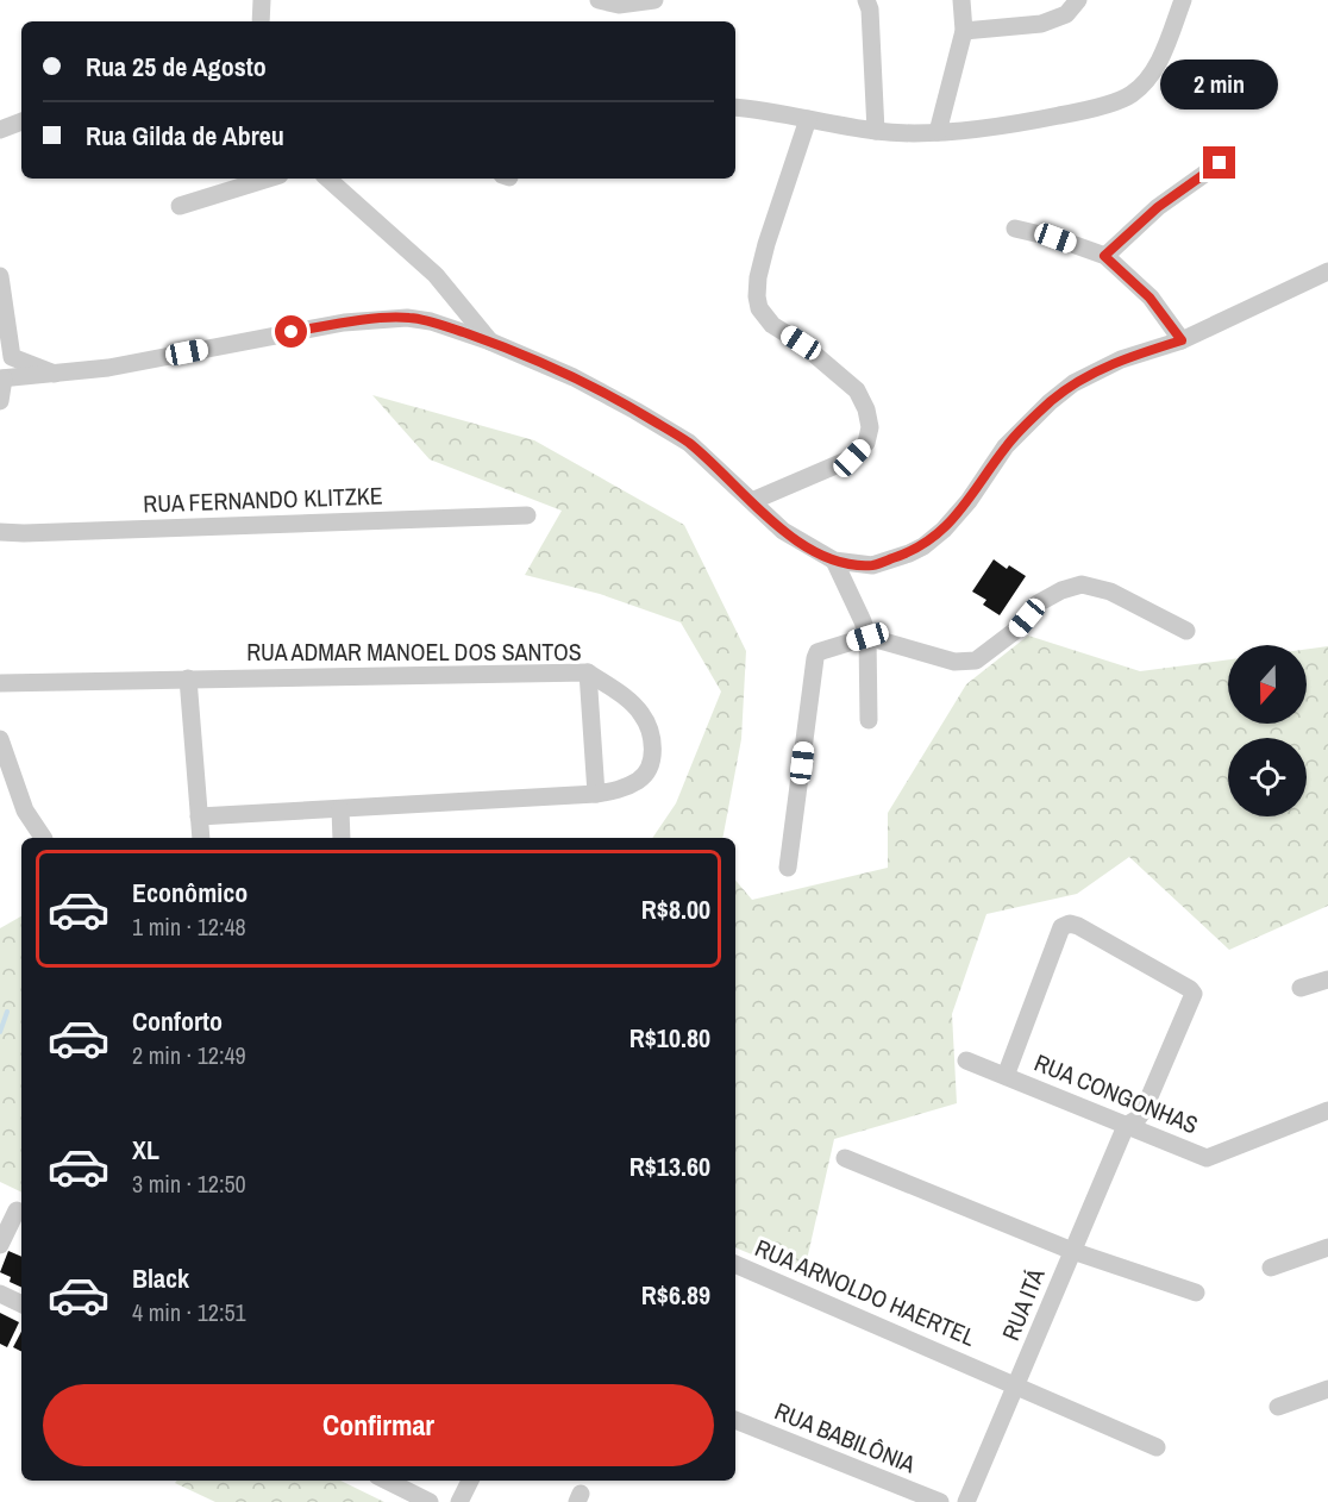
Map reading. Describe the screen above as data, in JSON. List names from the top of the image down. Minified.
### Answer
{"streets":{"street":["RUA FERNANDO KLITZKE","RUA ADMAR MANOEL DOS SANTOS","RUA CONGONHAS","RUA ARNOLDO HAERTEL","RUA ITÁ","RUA BABILÔNIA"]},"crossings":[["RUA CONGONHAS","RUA ITÁ"],["RUA ARNOLDO HAERTEL","RUA ITÁ"]],"north":"bottom","page":{"banner":["Rua 25 de Agosto","Rua Gilda de Abreu"],"bubble":"2 min","list":[{"name":"Econômico","note":"1 min · 12:48","value":"R$8.00"},{"name":"Conforto","note":"2 min · 12:49","value":"R$10.80"},{"name":"XL","note":"3 min · 12:50","value":"R$13.60"},{"name":"Black","note":"4 min · 12:51","value":"R$6.89"}],"buttons":"Confirmar"}}
